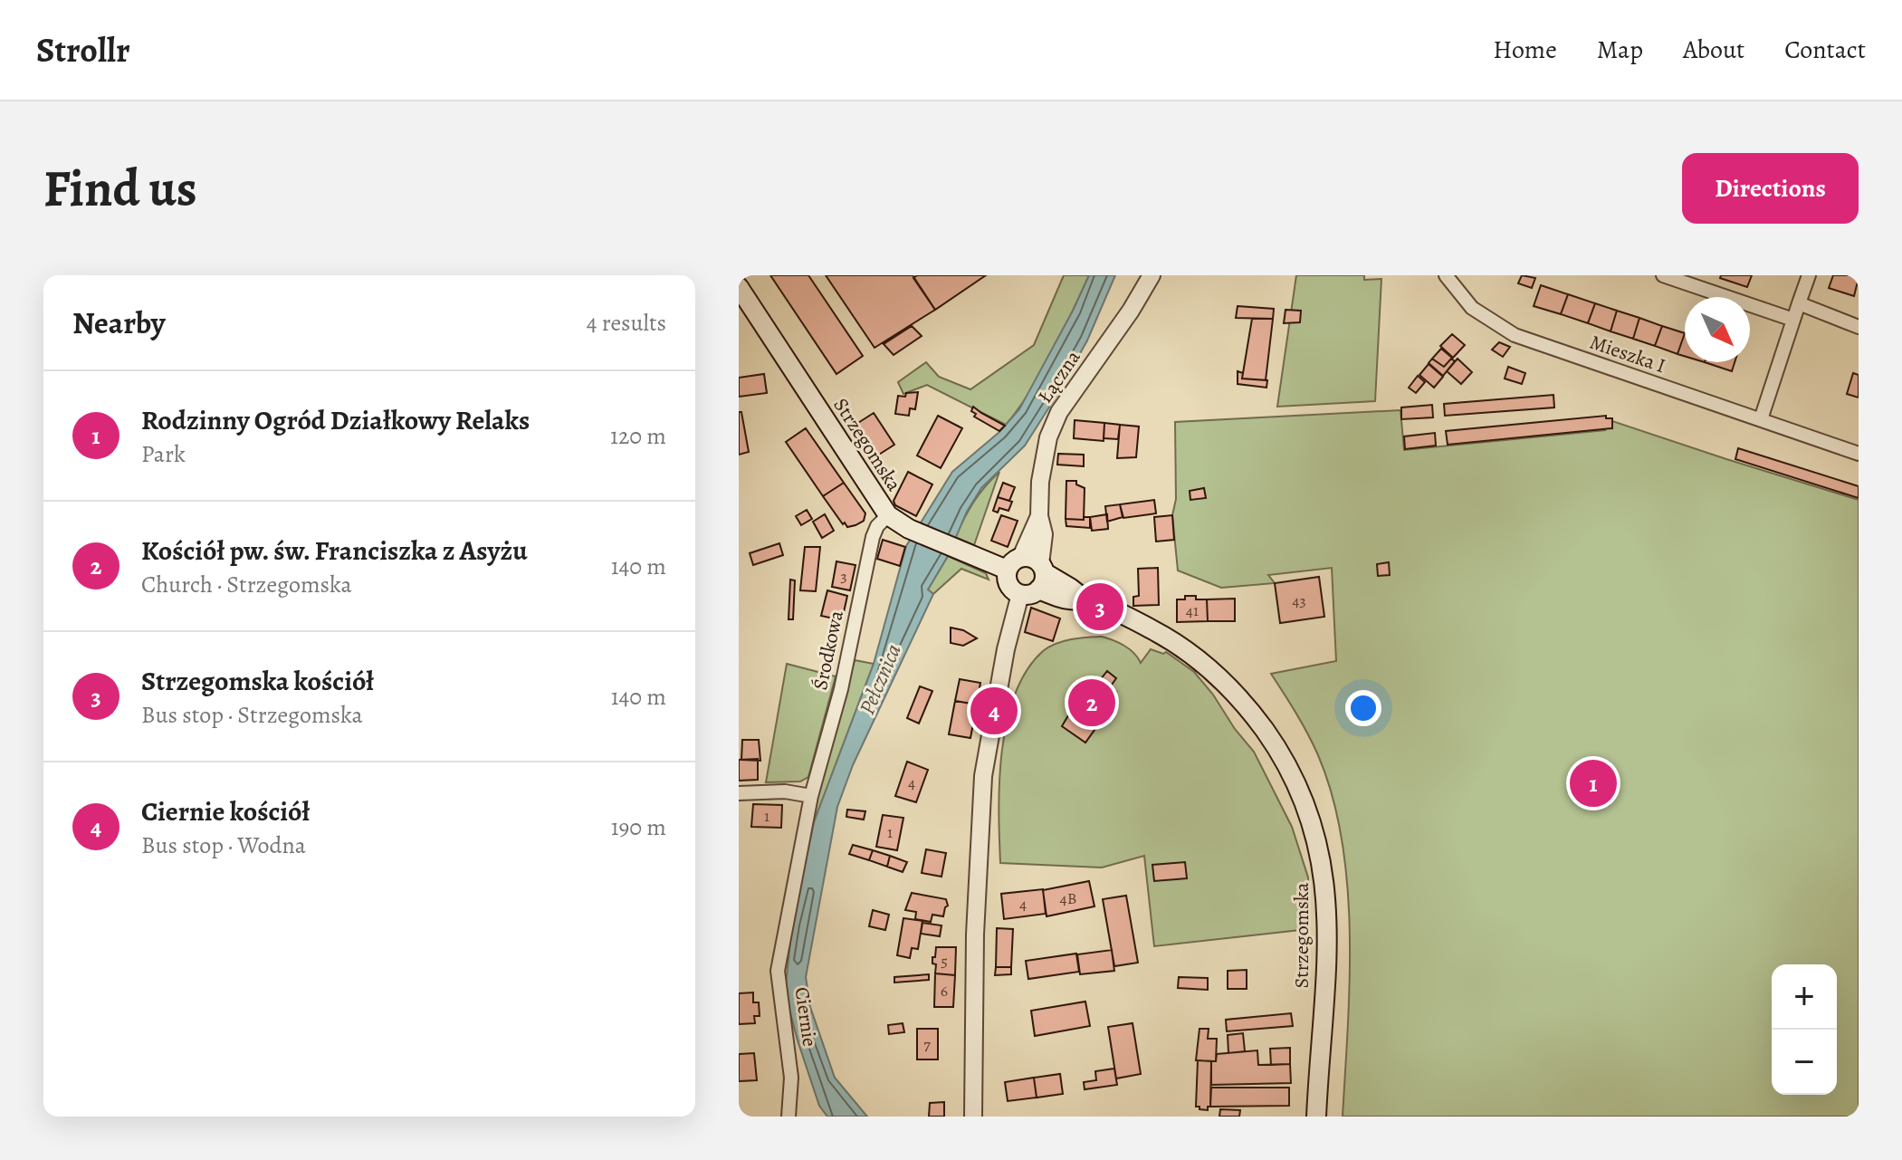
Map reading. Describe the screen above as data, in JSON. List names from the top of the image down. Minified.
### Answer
{"streets":{"main road":["Strzegomska"],"street":["Mieszka I","Łączna","Środkowa","Ciernie"]},"crossings":[["Łączna","Strzegomska"],["Strzegomska","Środkowa"],["Środkowa","Ciernie"]],"water":["Pełcznica"],"house_numbers":["3","43","41","4","1","1","4B","4","5","6","7"],"north":"bottom right","page":{"header":"Strollr","nav":["Home","Map","About","Contact"],"buttons":"Directions","title":"Find us","heading":["Nearby","4 results"],"list":[{"mark":"1","name":"Rodzinny Ogród Działkowy Relaks","note":"Park","value":"120 m"},{"mark":"2","name":"Kościół pw. św. Franciszka z Asyżu","note":"Church · Strzegomska","value":"140 m"},{"mark":"3","name":"Strzegomska kościół","note":"Bus stop · Strzegomska","value":"140 m"},{"mark":"4","name":"Ciernie kościół","note":"Bus stop · Wodna","value":"190 m"}],"pins":["3","2","4","1"],"map_buttons":["+","−"]}}
